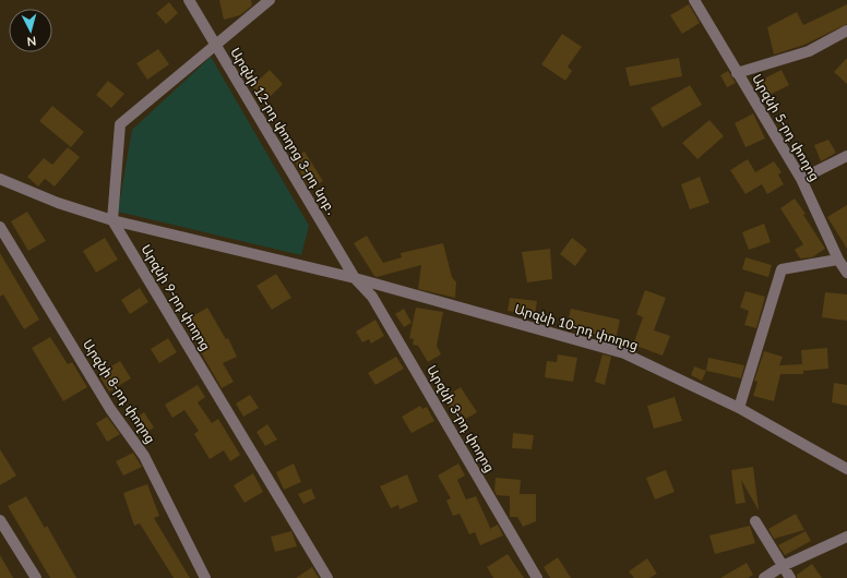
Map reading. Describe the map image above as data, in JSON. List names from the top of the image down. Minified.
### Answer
{"streets":{"street":["Արզնի 5-րդ փողոց","Արզնի 12-րդ փողոց 3-րդ նրբ․","Արզնի 9-րդ փողոց","Արզնի 10-րդ փողոց","Արզնի 8-րդ փողոց","Արզնի 3-րդ փողոց"]},"crossings":[["Արզնի 12-րդ փողոց 3-րդ նրբ․","Արզնի 10-րդ փողոց"],["Արզնի 12-րդ փողոց 3-րդ նրբ․","Արզնի 3-րդ փողոց"],["Արզնի 9-րդ փողոց","Արզնի 10-րդ փողոց"],["Արզնի 10-րդ փողոց","Արզնի 3-րդ փողոց"]],"north":"bottom"}
